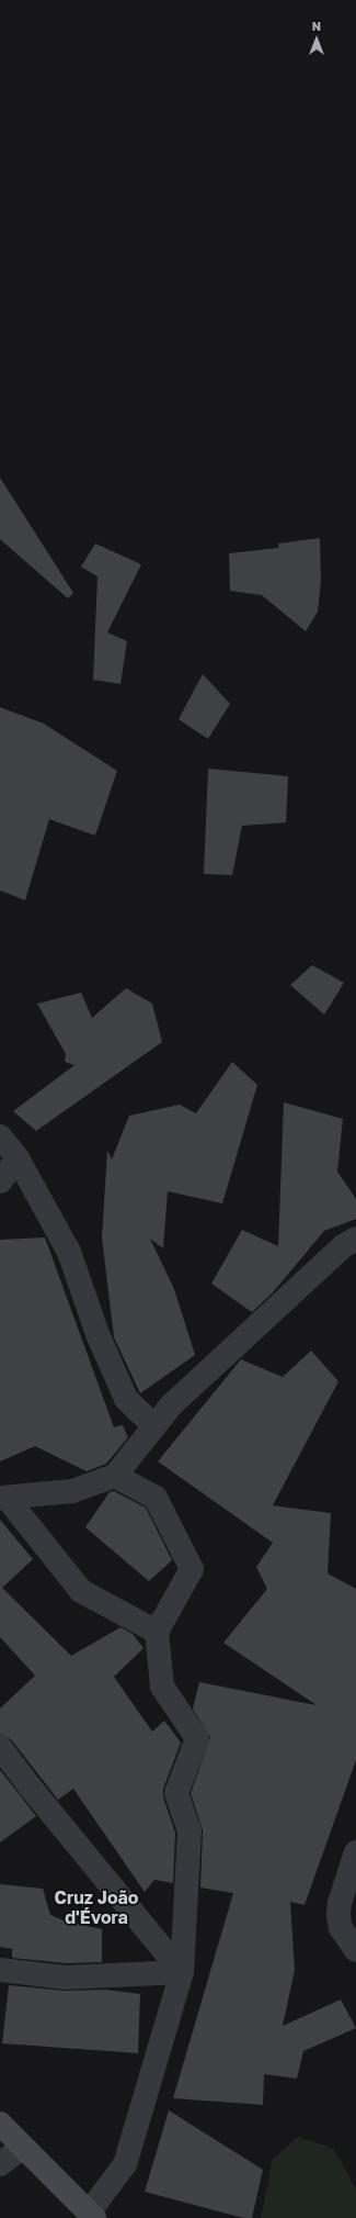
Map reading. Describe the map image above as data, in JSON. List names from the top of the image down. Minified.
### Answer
{"districts":["Cruz João d'Évora"],"north":"top"}
